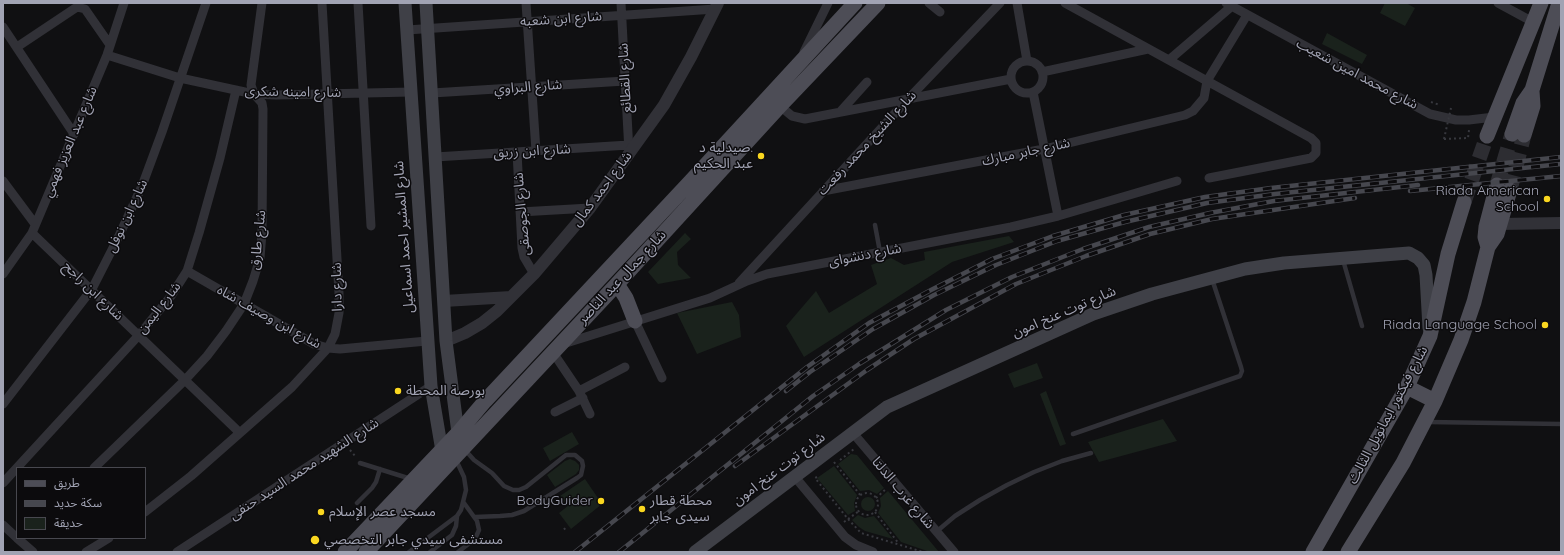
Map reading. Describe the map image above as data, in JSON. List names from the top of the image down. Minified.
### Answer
{"streets":{"main road":["شارع المشير احمد اسماعيل","شارع جمال عبد الناصر","شارع توت عنخ امون","شارع فيكتور ايمانويل الثالث"],"street":["شارع ابن شعبه","شارع محمد امين شعيب","شارع القطائع","شارع البراوي","شارع امينه شكرى","شارع عبد العزيز فهمي","شارع الشيخ محمد رفعت","شارع ابن زريق","شارع جابر مبارك","شارع احمد كمال","شارع الجوصقى","شارع ابن نوفل","شارع طارق","شارع دنشواى","شارع دارا","شارع ابن راجح","شارع اليمن","شارع ابن وصيف شاه","شارع الشهيد محمد السيد حنفى","شارع غرب الدلتا"]},"crossings":[["شارع ابن شعبه","شارع القطائع"],["شارع ابن شعبه","شارع احمد كمال"],["شارع ابن شعبه","شارع المشير احمد اسماعيل"],["شارع محمد امين شعيب","شارع جابر مبارك"],["شارع القطائع","شارع البراوي"],["شارع القطائع","شارع ابن زريق"],["شارع القطائع","شارع احمد كمال"],["شارع امينه شكرى","شارع عبد العزيز فهمي"],["شارع امينه شكرى","شارع ابن نوفل"],["شارع امينه شكرى","شارع المشير احمد اسماعيل"],["شارع امينه شكرى","شارع طارق"],["شارع امينه شكرى","شارع دارا"],["شارع امينه شكرى","شارع اليمن"],["شارع عبد العزيز فهمي","شارع ابن راجح"],["شارع الشيخ محمد رفعت","شارع جابر مبارك"],["شارع الشيخ محمد رفعت","شارع دنشواى"],["شارع ابن زريق","شارع احمد كمال"],["شارع ابن زريق","شارع الجوصقى"],["شارع احمد كمال","شارع الجوصقى"],["شارع ابن نوفل","شارع ابن راجح"],["شارع المشير احمد اسماعيل","شارع جمال عبد الناصر"],["شارع المشير احمد اسماعيل","شارع ابن وصيف شاه"],["شارع المشير احمد اسماعيل","شارع الشهيد محمد السيد حنفى"],["شارع طارق","شارع ابن راجح"],["شارع طارق","شارع ابن وصيف شاه"],["شارع دنشواى","شارع جمال عبد الناصر"],["شارع دارا","شارع ابن راجح"],["شارع دارا","شارع ابن وصيف شاه"],["شارع ابن راجح","شارع اليمن"],["شارع اليمن","شارع ابن وصيف شاه"],["شارع توت عنخ امون","شارع فيكتور ايمانويل الثالث"],["شارع توت عنخ امون","شارع غرب الدلتا"]],"places":["صيدلية د. عبد الحكيم","Riada American School","Riada Language School","بورصة المحطة","BodyGuider","محطة قطار سيدى جابر","مسجد عصر الإسلام","مستشفى سيدي جابر التخصصي"],"legend":["طريق","سكة حديد","حديقة"]}
